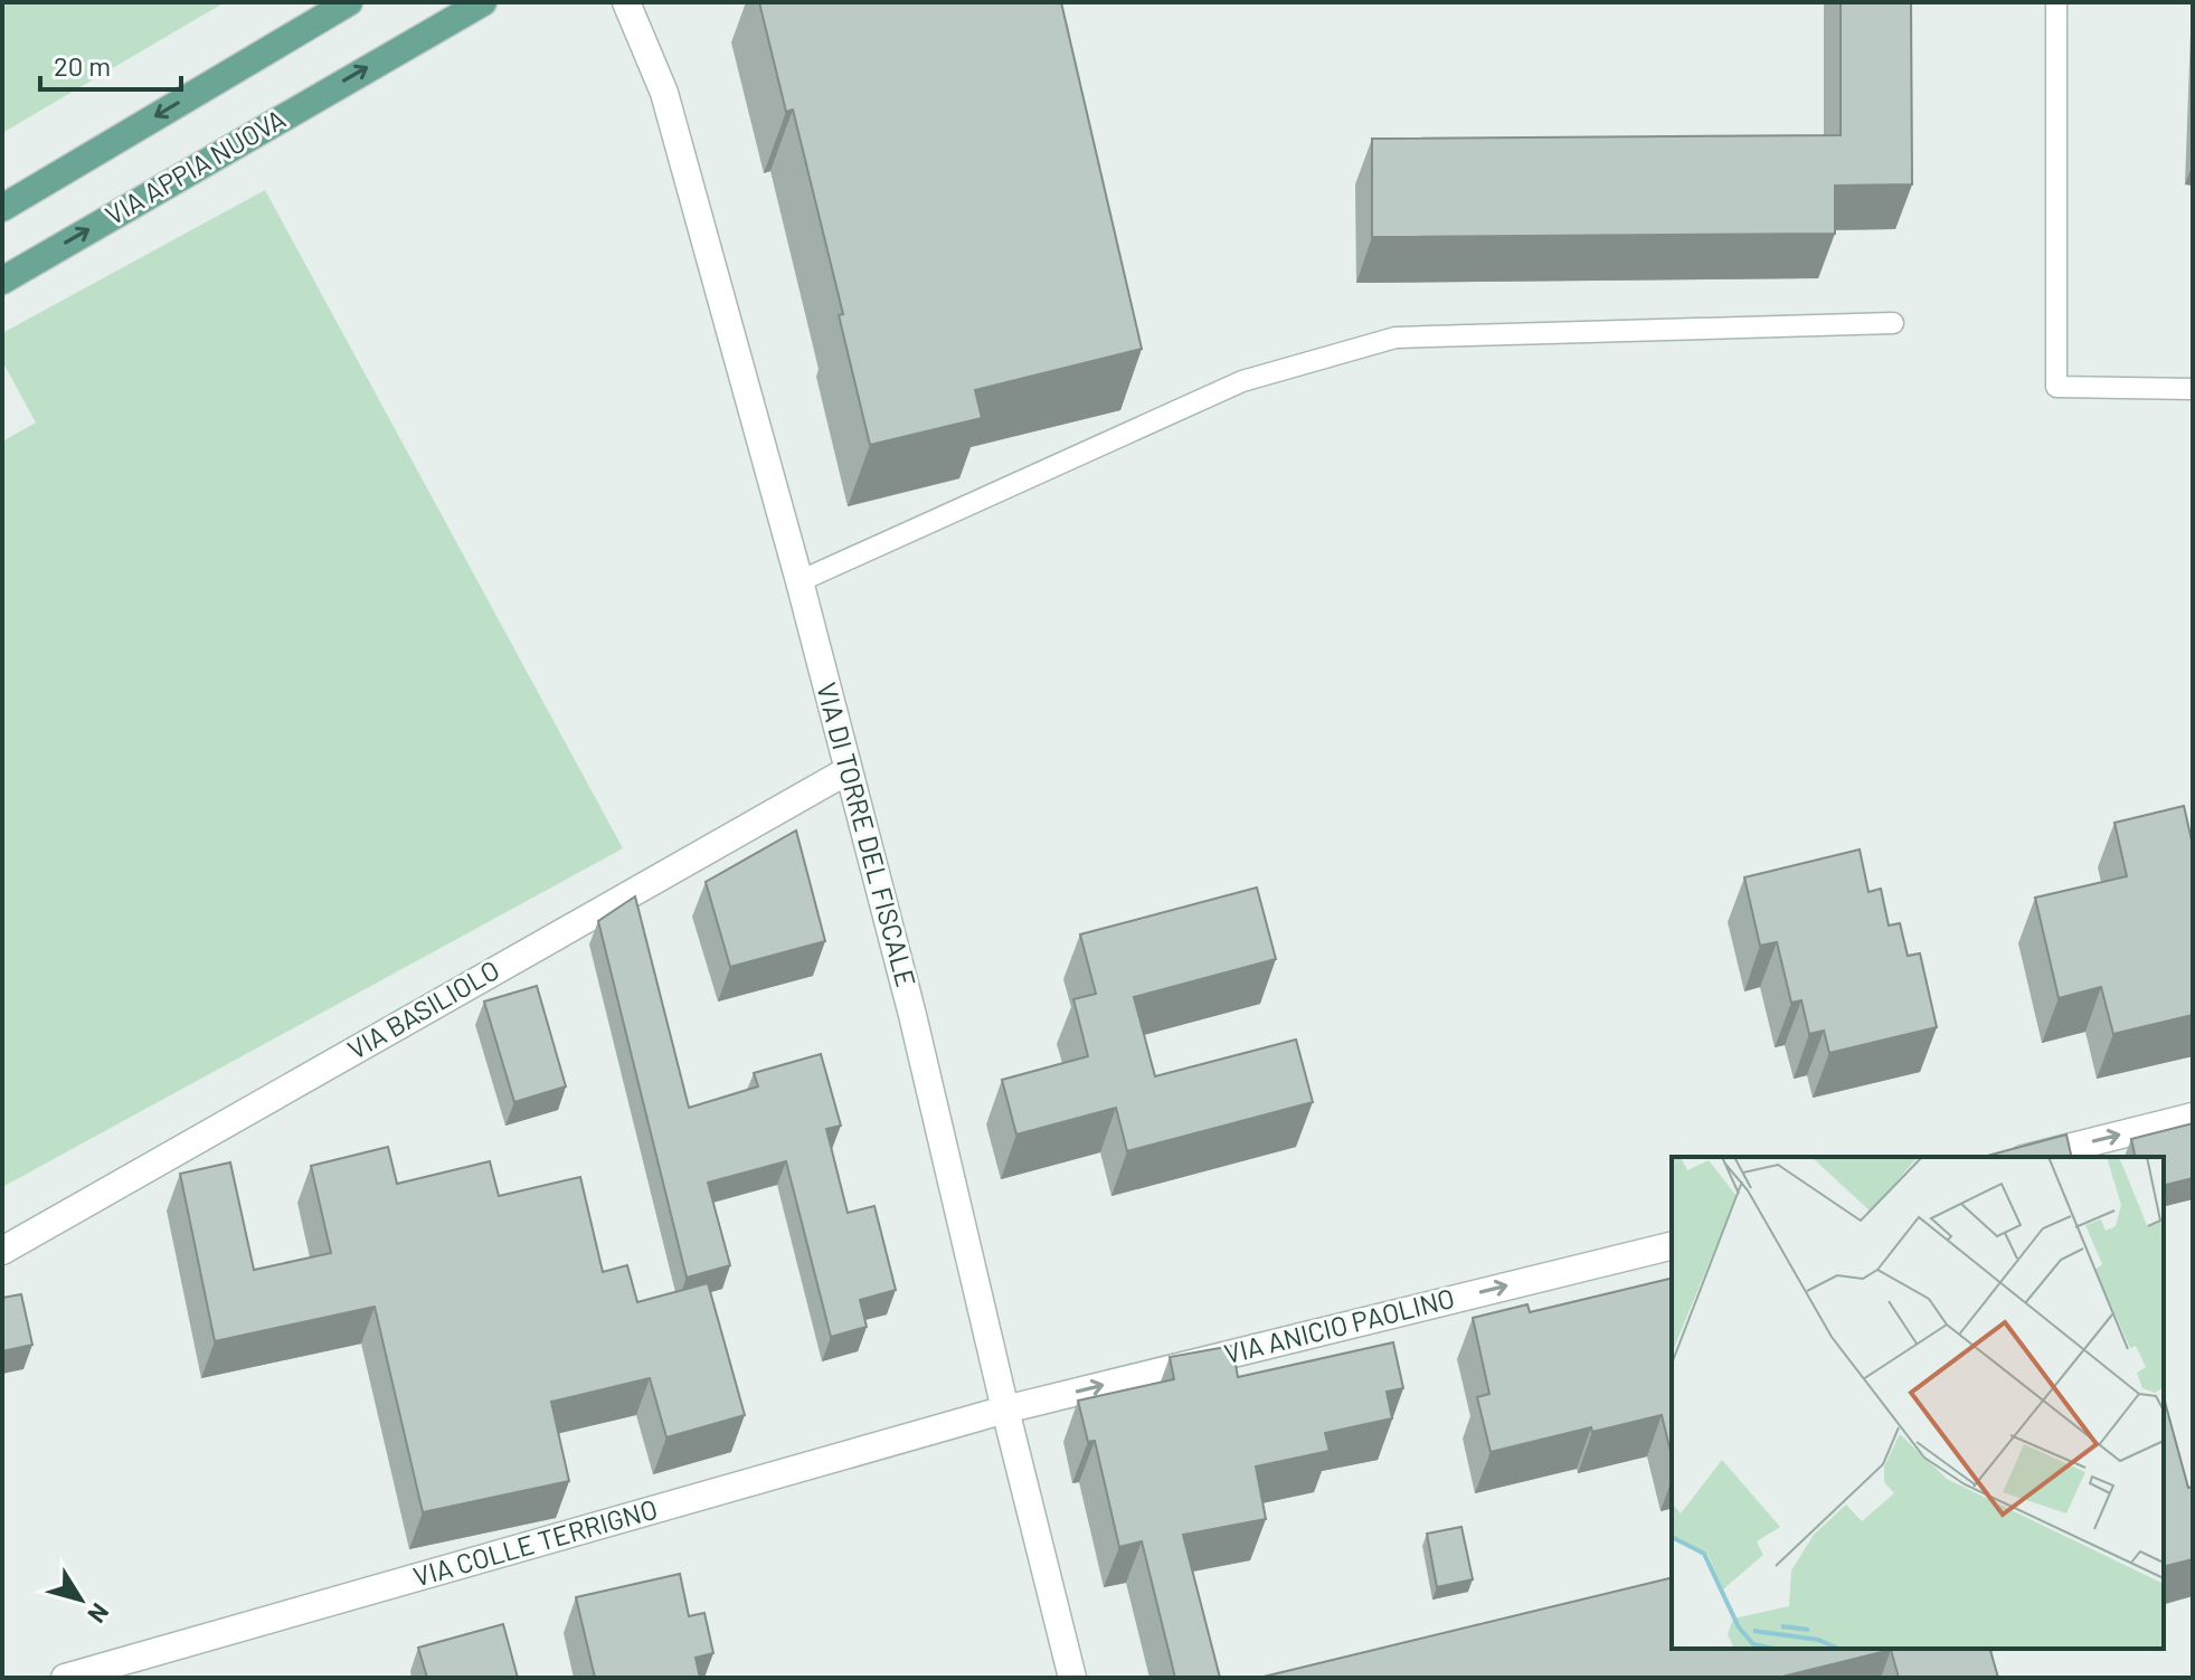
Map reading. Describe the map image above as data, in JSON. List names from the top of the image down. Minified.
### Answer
{"streets":{"main road":["VIA APPIA NUOVA"],"street":["VIA DI TORRE DEL FISCALE","VIA BASILIOLO","VIA ANICIO PAOLINO","VIA COLLE TERRIGNO"]},"crossings":[["VIA DI TORRE DEL FISCALE","VIA BASILIOLO"],["VIA DI TORRE DEL FISCALE","VIA ANICIO PAOLINO"],["VIA DI TORRE DEL FISCALE","VIA COLLE TERRIGNO"],["VIA ANICIO PAOLINO","VIA COLLE TERRIGNO"]],"one_way":["VIA ANICIO PAOLINO"],"scale_bar":"20 m","north":"bottom right"}
